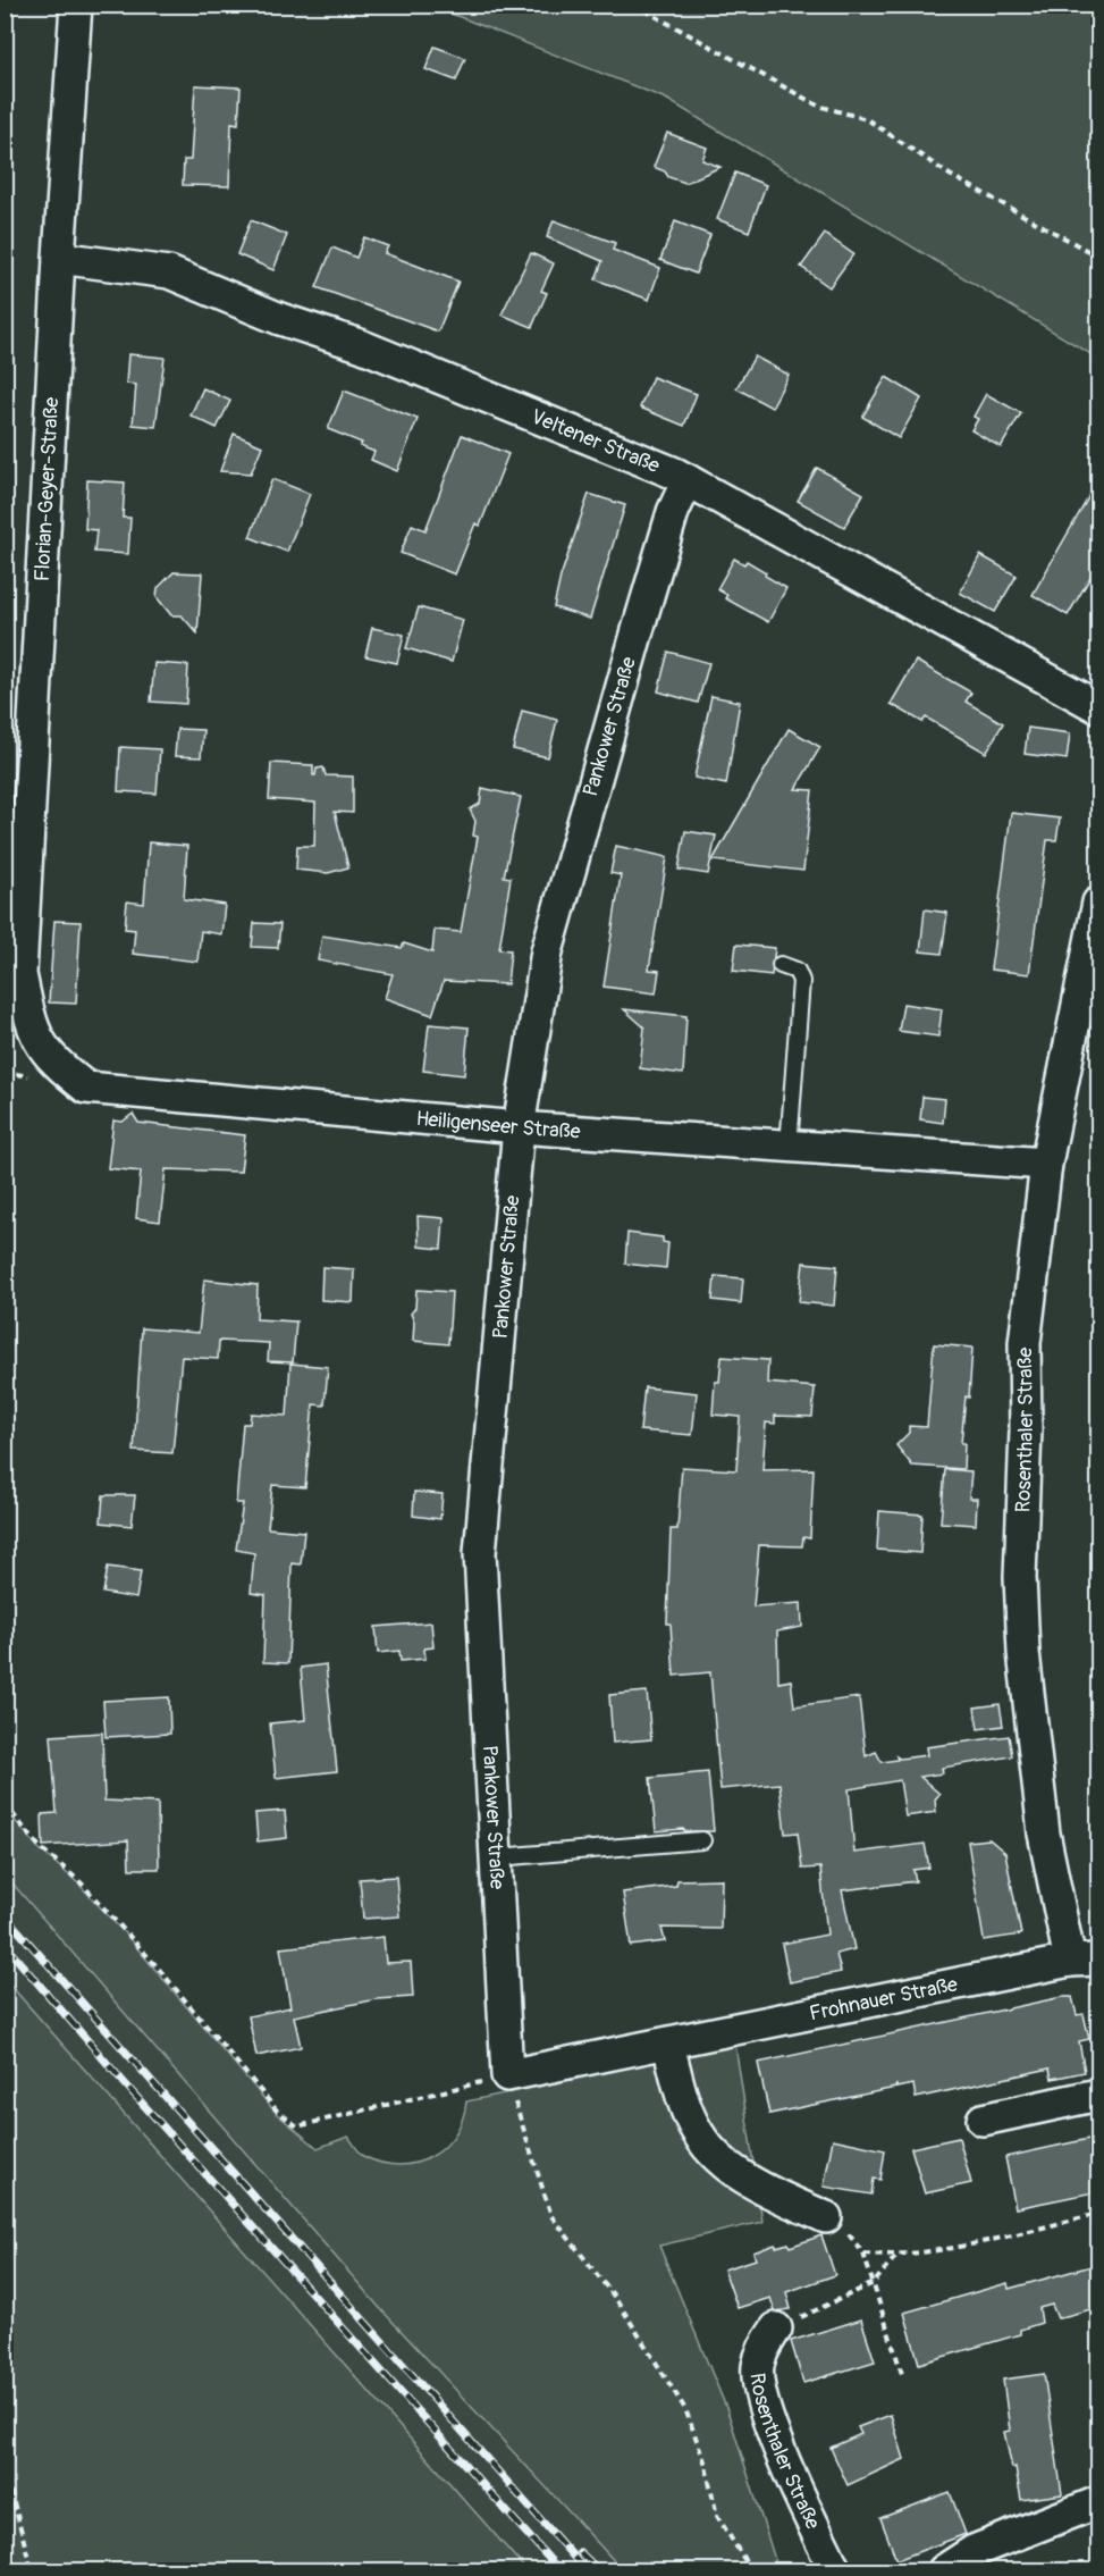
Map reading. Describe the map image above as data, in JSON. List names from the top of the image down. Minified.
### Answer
{"streets":{"street":["Veltener Straße","Florian-Geyer-Straße","Pankower Straße","Heiligenseer Straße","Rosenthaler Straße","Frohnauer Straße"]},"crossings":[["Veltener Straße","Florian-Geyer-Straße"],["Veltener Straße","Pankower Straße"],["Florian-Geyer-Straße","Heiligenseer Straße"],["Pankower Straße","Heiligenseer Straße"],["Pankower Straße","Frohnauer Straße"],["Heiligenseer Straße","Rosenthaler Straße"],["Rosenthaler Straße","Frohnauer Straße"]]}
